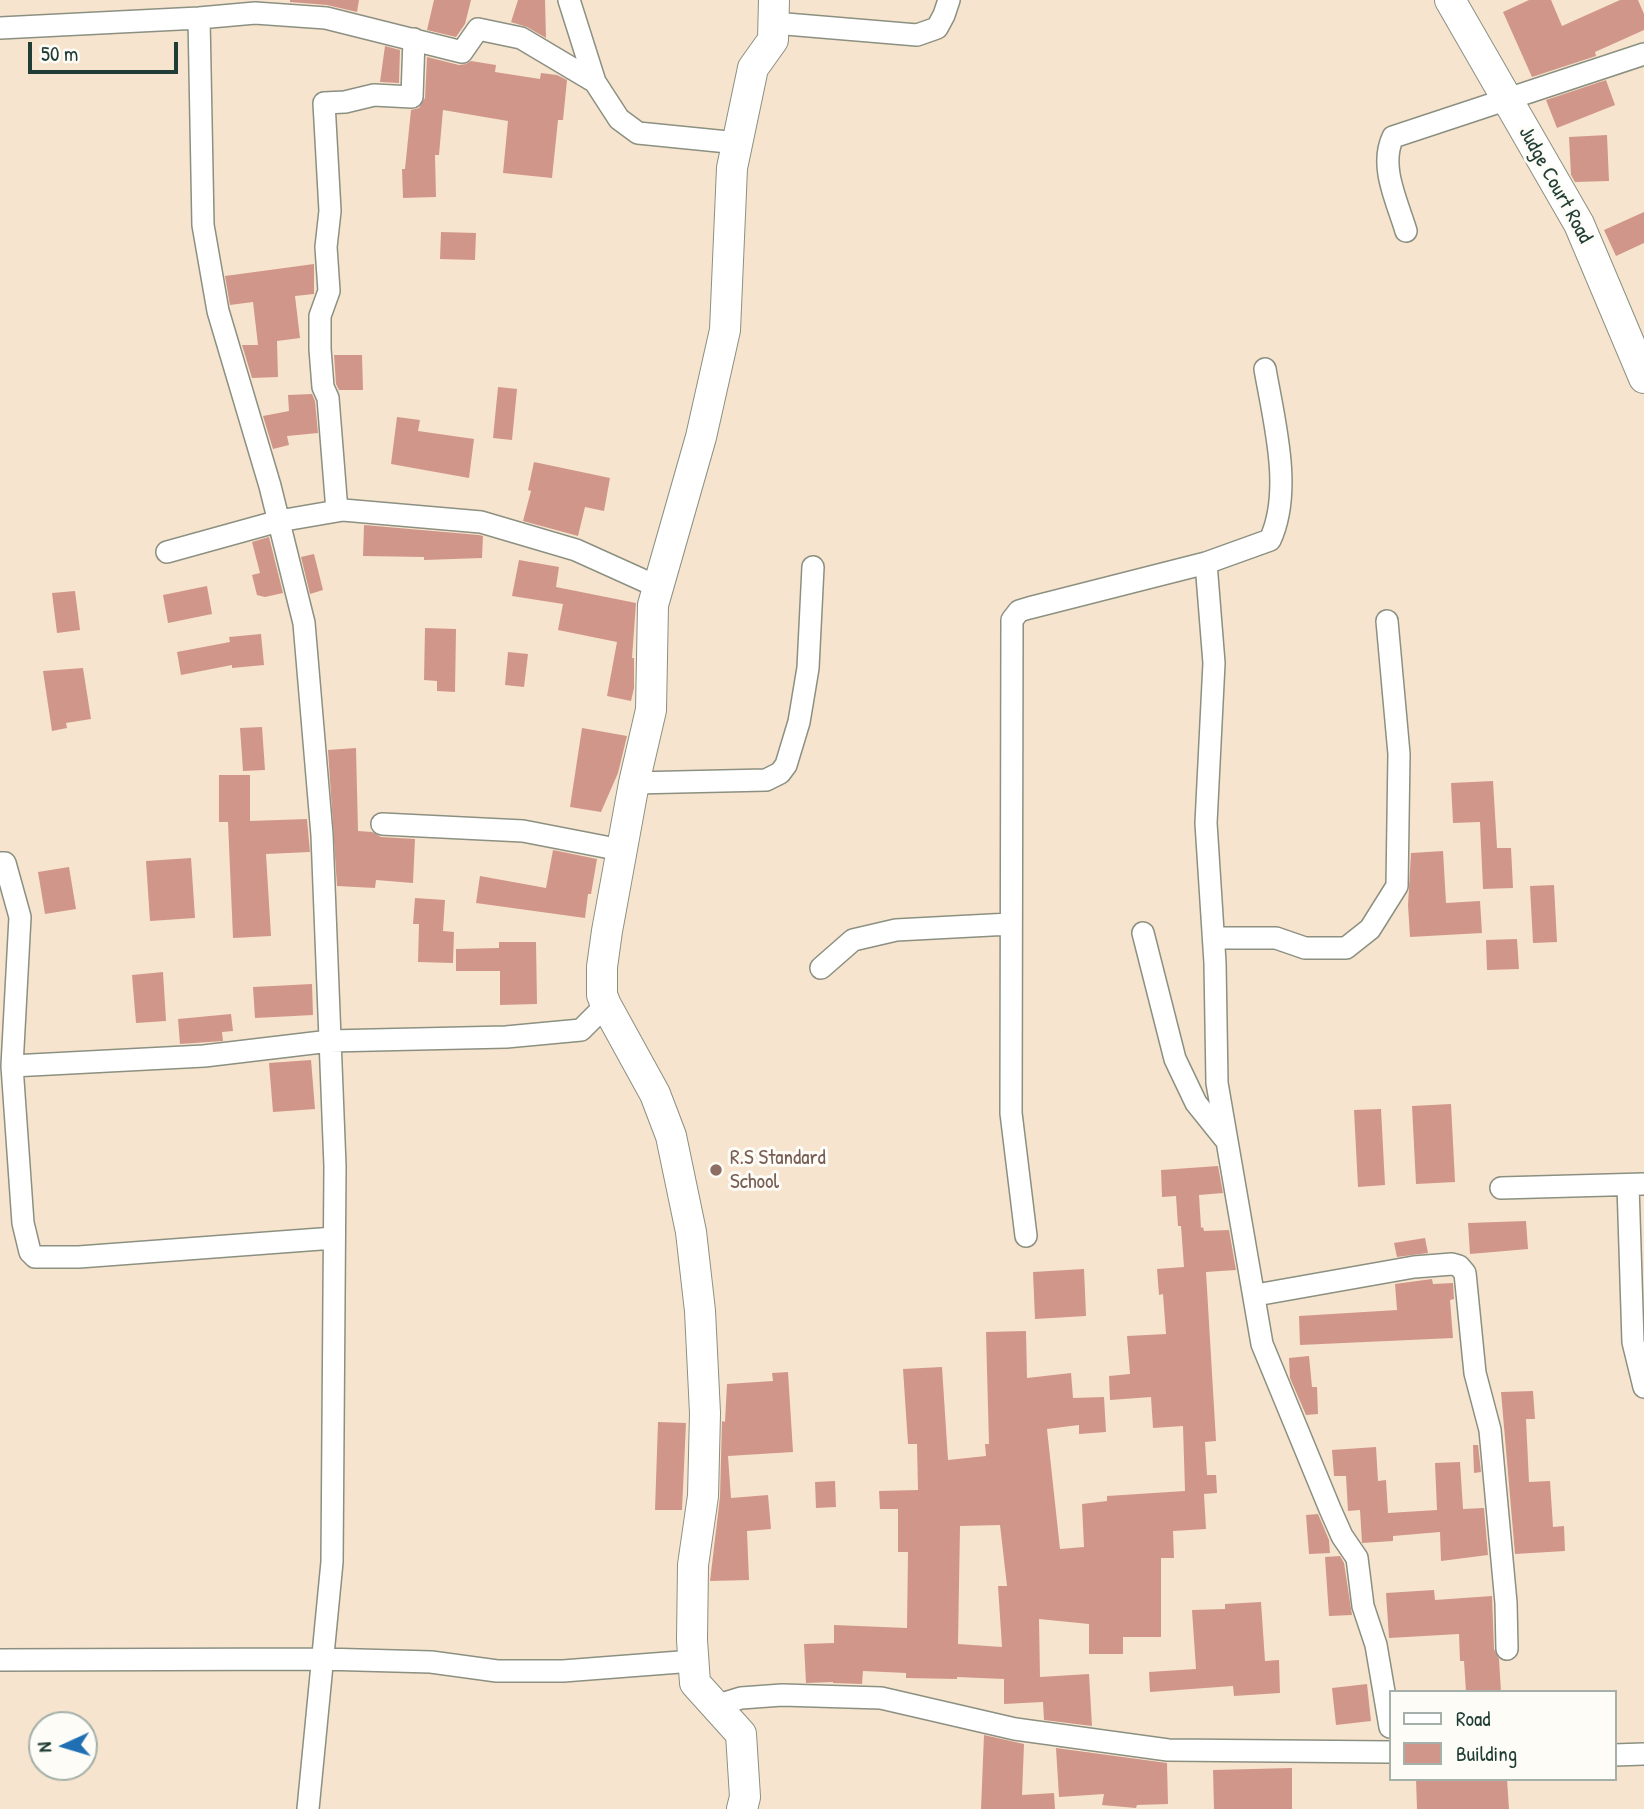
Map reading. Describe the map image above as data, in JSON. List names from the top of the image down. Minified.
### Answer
{"streets":{"street":["Judge Court Road"]},"places":["R.S Standard School"],"legend":["Road","Building"],"scale_bar":"50 m","north":"left"}
